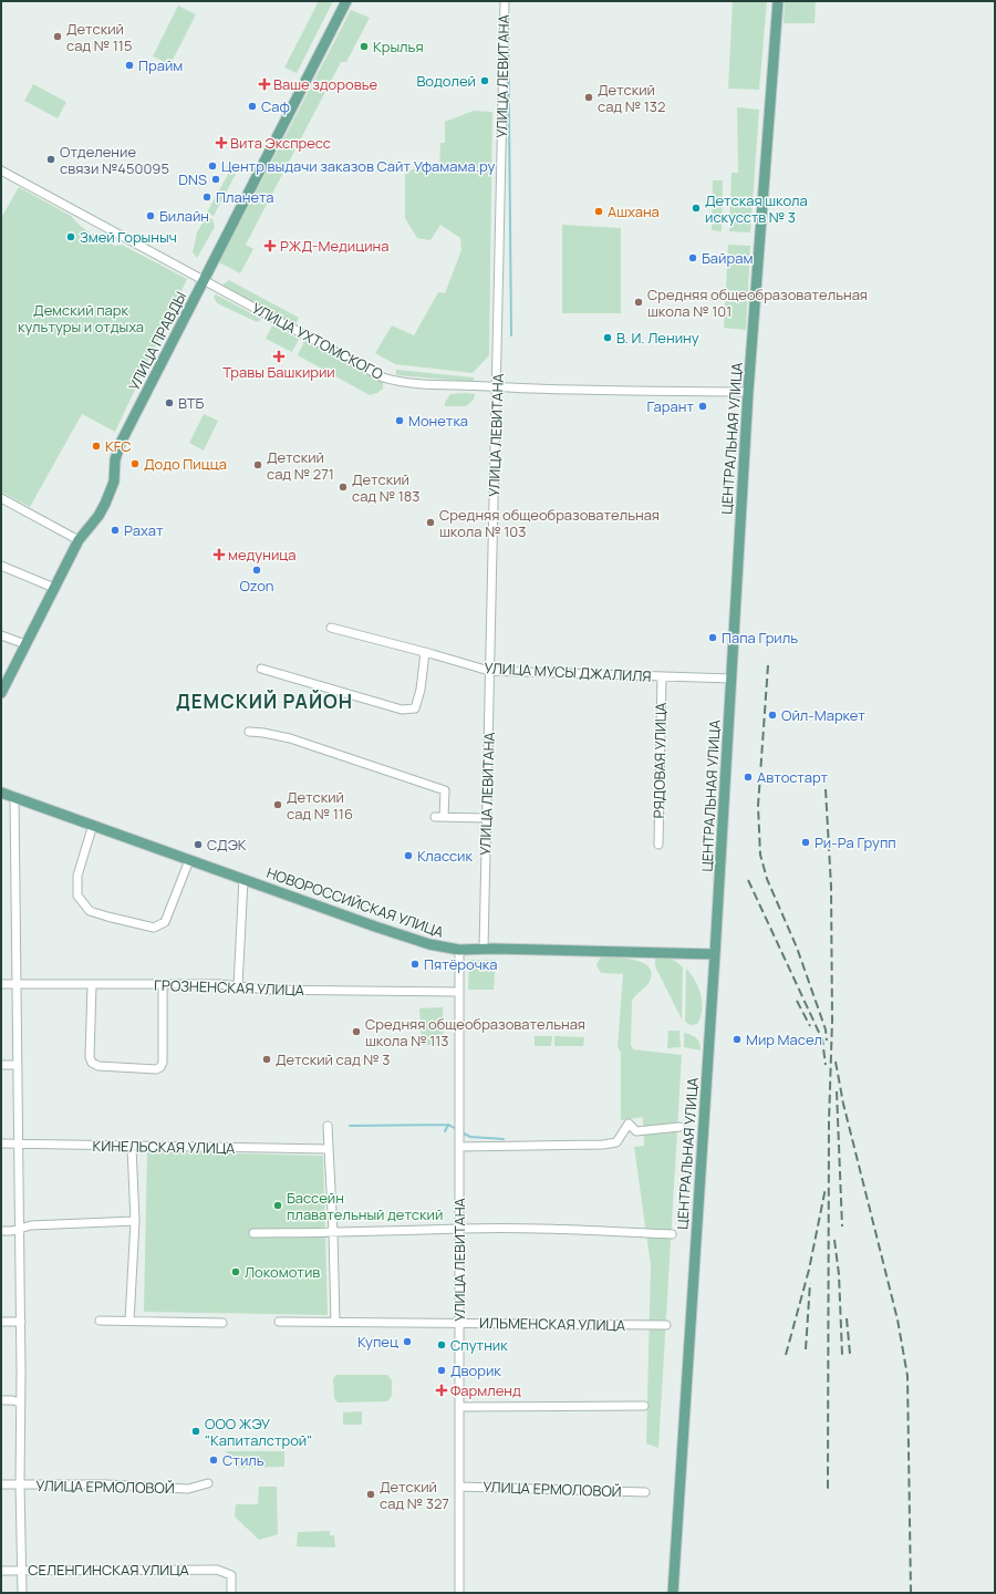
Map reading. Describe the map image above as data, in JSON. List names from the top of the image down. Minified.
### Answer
{"streets":{"main road":["УЛИЦА ПРАВДЫ","ЦЕНТРАЛЬНАЯ УЛИЦА","НОВОРОССИЙСКАЯ УЛИЦА"],"street":["УЛИЦА ЛЕВИТАНА","УЛИЦА УХТОМСКОГО","УЛИЦА МУСЫ ДЖАЛИЛЯ","РЯДОВАЯ УЛИЦА","ГРОЗНЕНСКАЯ УЛИЦА","КИНЕЛЬСКАЯ УЛИЦА","ИЛЬМЕНСКАЯ УЛИЦА","УЛИЦА ЕРМОЛОВОЙ","СЕЛЕНГИНСКАЯ УЛИЦА"]},"crossings":[["УЛИЦА ЛЕВИТАНА","УЛИЦА УХТОМСКОГО"],["УЛИЦА ЛЕВИТАНА","УЛИЦА МУСЫ ДЖАЛИЛЯ"],["УЛИЦА ЛЕВИТАНА","НОВОРОССИЙСКАЯ УЛИЦА"],["УЛИЦА ЛЕВИТАНА","ГРОЗНЕНСКАЯ УЛИЦА"],["УЛИЦА ЛЕВИТАНА","ИЛЬМЕНСКАЯ УЛИЦА"],["УЛИЦА ЛЕВИТАНА","УЛИЦА ЕРМОЛОВОЙ"],["УЛИЦА ПРАВДЫ","УЛИЦА УХТОМСКОГО"],["УЛИЦА УХТОМСКОГО","ЦЕНТРАЛЬНАЯ УЛИЦА"],["ЦЕНТРАЛЬНАЯ УЛИЦА","УЛИЦА МУСЫ ДЖАЛИЛЯ"],["ЦЕНТРАЛЬНАЯ УЛИЦА","НОВОРОССИЙСКАЯ УЛИЦА"],["УЛИЦА МУСЫ ДЖАЛИЛЯ","РЯДОВАЯ УЛИЦА"]],"districts":["ДЕМСКИЙ РАЙОН"],"parks":["Демский парк культуры и отдыха"],"places":{"other":["Детский сад № 115","Крылья","Прайм","Водолей","Детский сад № 132","Саф","Отделение связи №450095","Центр выдачи заказов Сайт Уфамама.ру","DNS","Планета","Детская школа искусств № 3","Ашхана","Билайн","Змей Горыныч","Байрам","Средняя общеобразовательная школа № 101","В. И. Ленину","ВТБ","Гарант","Монетка","KFC","Додо Пицца","Детский сад № 271","Детский сад № 183","Средняя общеобразовательная школа № 103","Рахат","Ozon","Папа Гриль","Ойл-Маркет","Автостарт","Детский сад № 116","Ри-Ра Групп","СДЭК","Классик","Пятёрочка","Средняя общеобразовательная школа № 113","Мир Масел","Детский сад № 3","Бассейн плавательный детский","Локомотив","Купец","Спутник","Дворик","ООО ЖЭУ \"Капиталстрой\"","Стиль","Детский сад № 327"],"health":["Ваше здоровье","Вита Экспресс","РЖД-Медицина","Травы Башкирии","медуница","Фармленд"]}}
